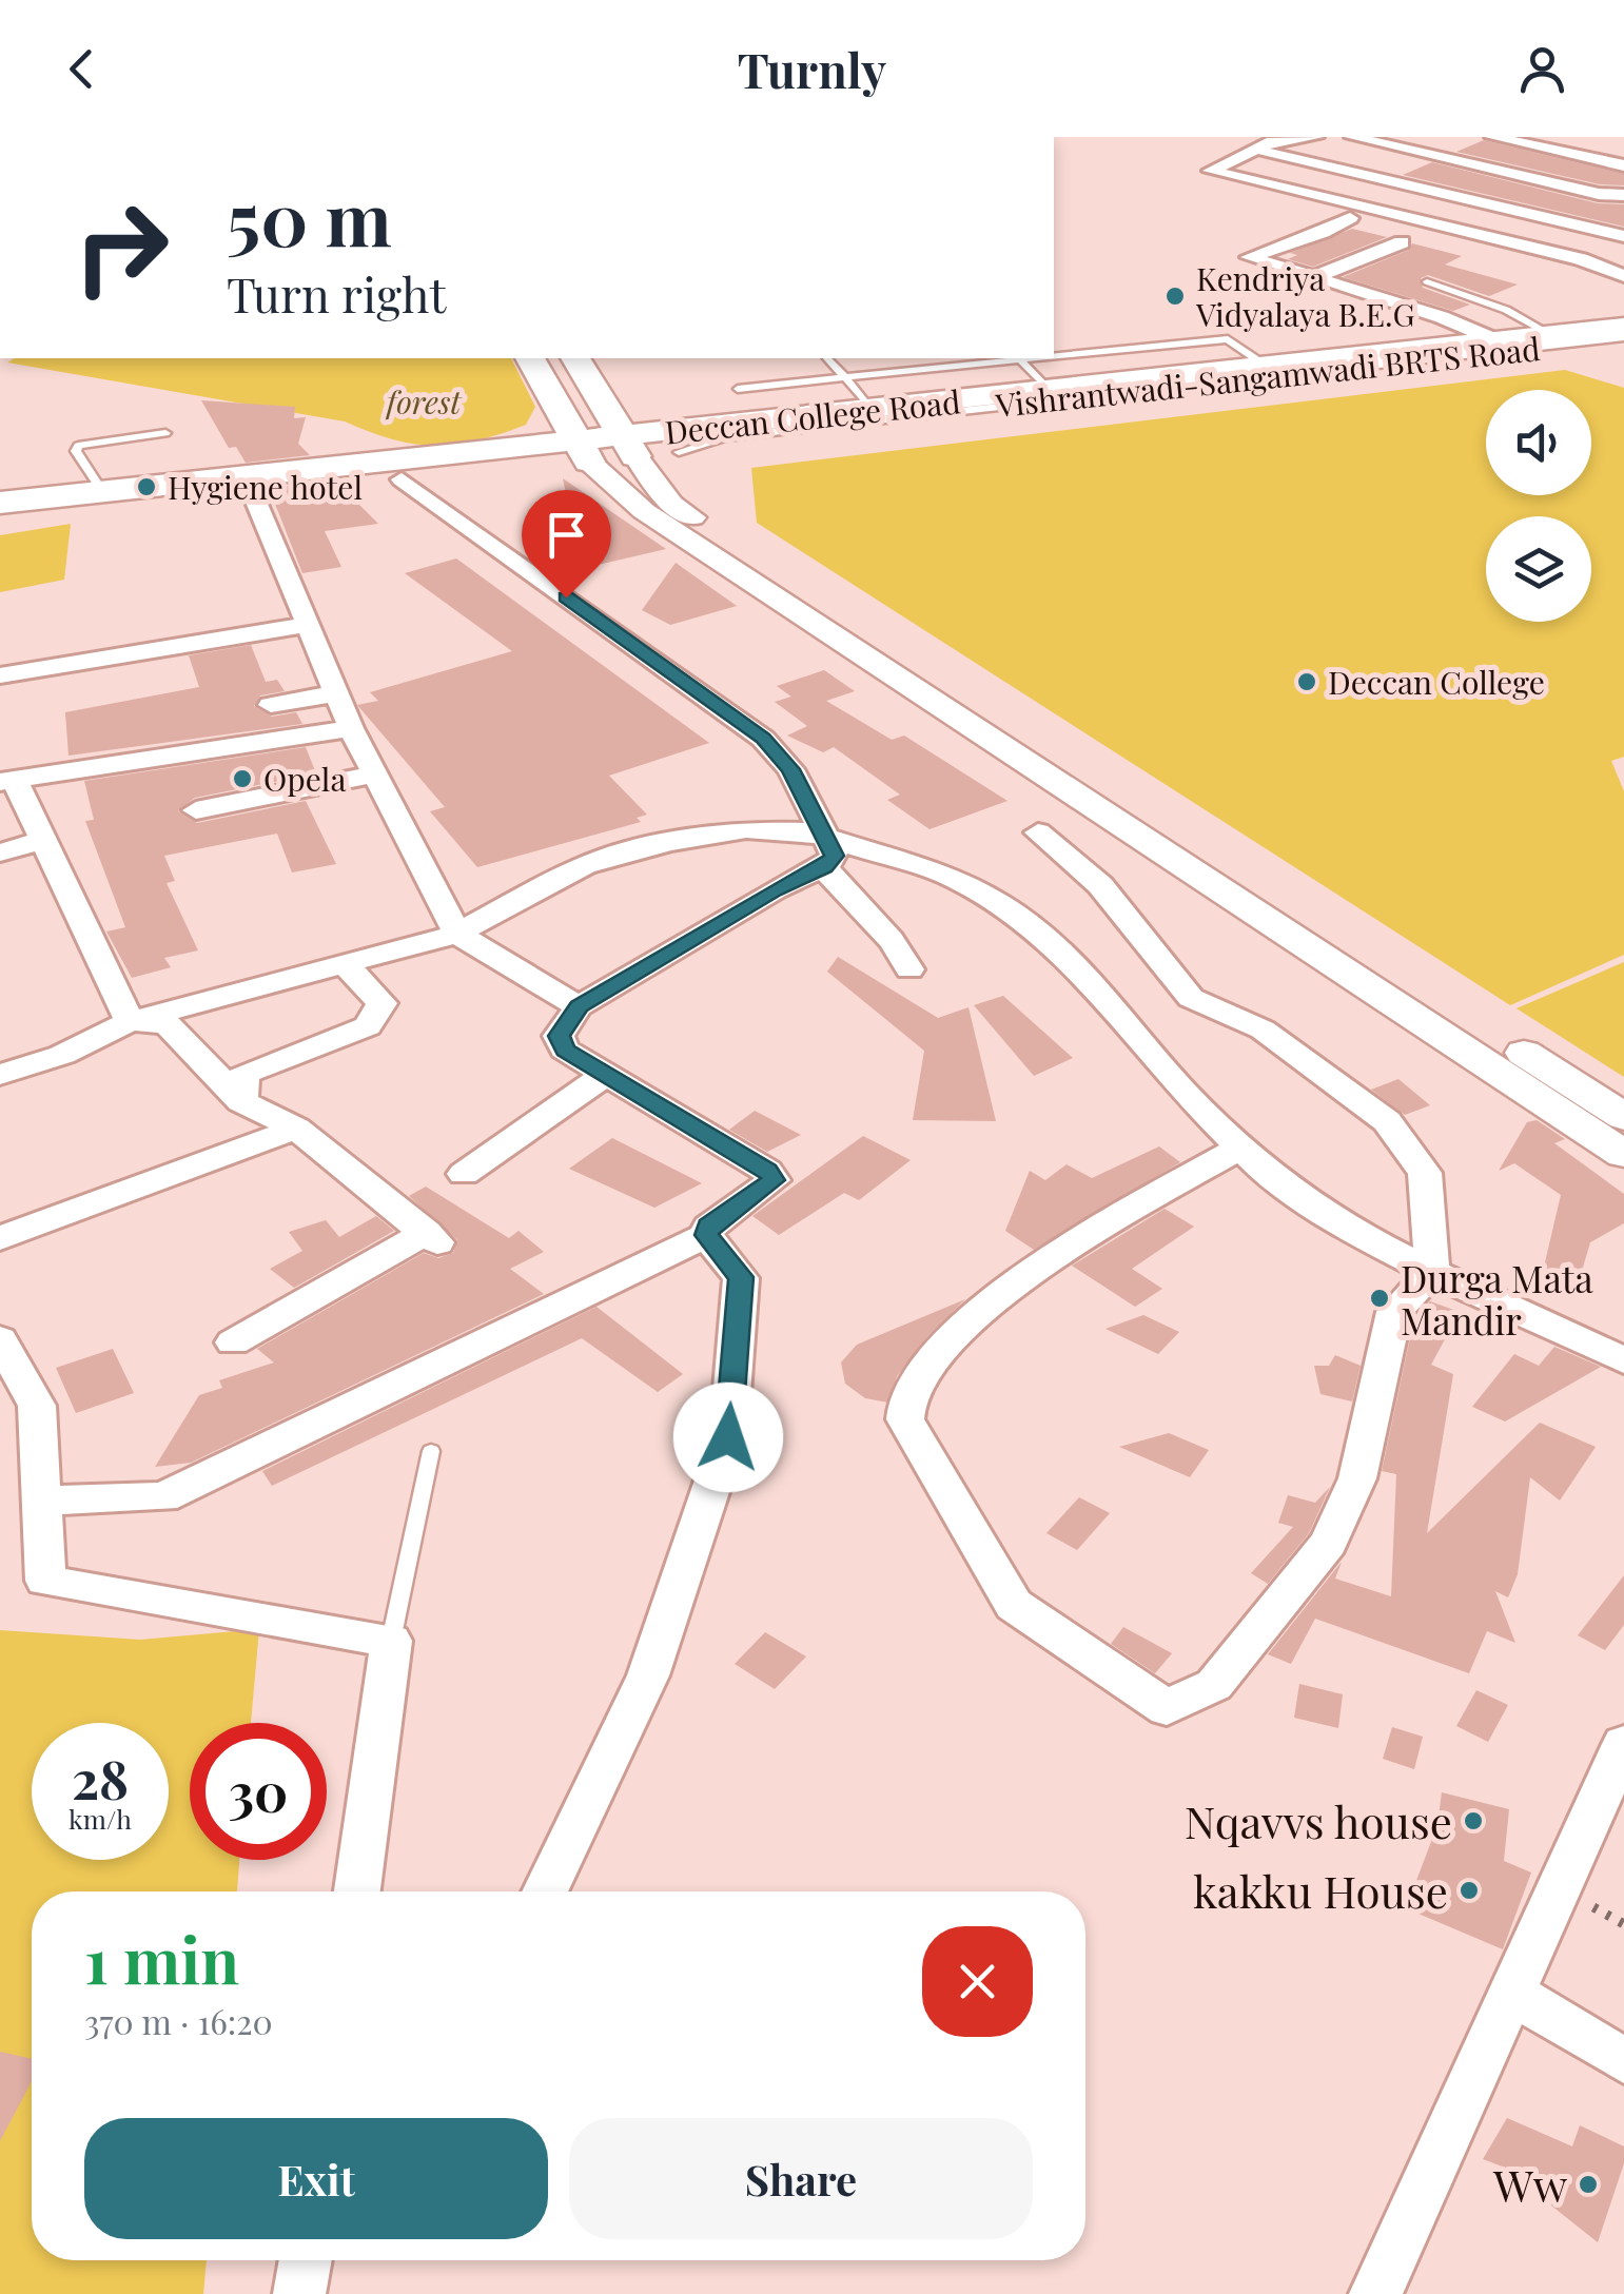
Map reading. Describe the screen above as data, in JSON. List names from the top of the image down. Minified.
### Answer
{"streets":{"main road":["Deccan College Road"],"lane":["Vishrantwadi-Sangamwadi BRTS Road"]},"parks":["forest"],"places":["Kendriya Vidyalaya B.E.G","Hygiene hotel","Deccan College","Opela","Durga Mata Mandir","Nqavvs house","kakku House","Ww"],"page":{"header":"Turnly","turn":["50 m","Turn right"],"speed":"28 km/h","limit":"30","heading":["1 min","370 m · 16:20"],"buttons":["Exit","Share"]}}
